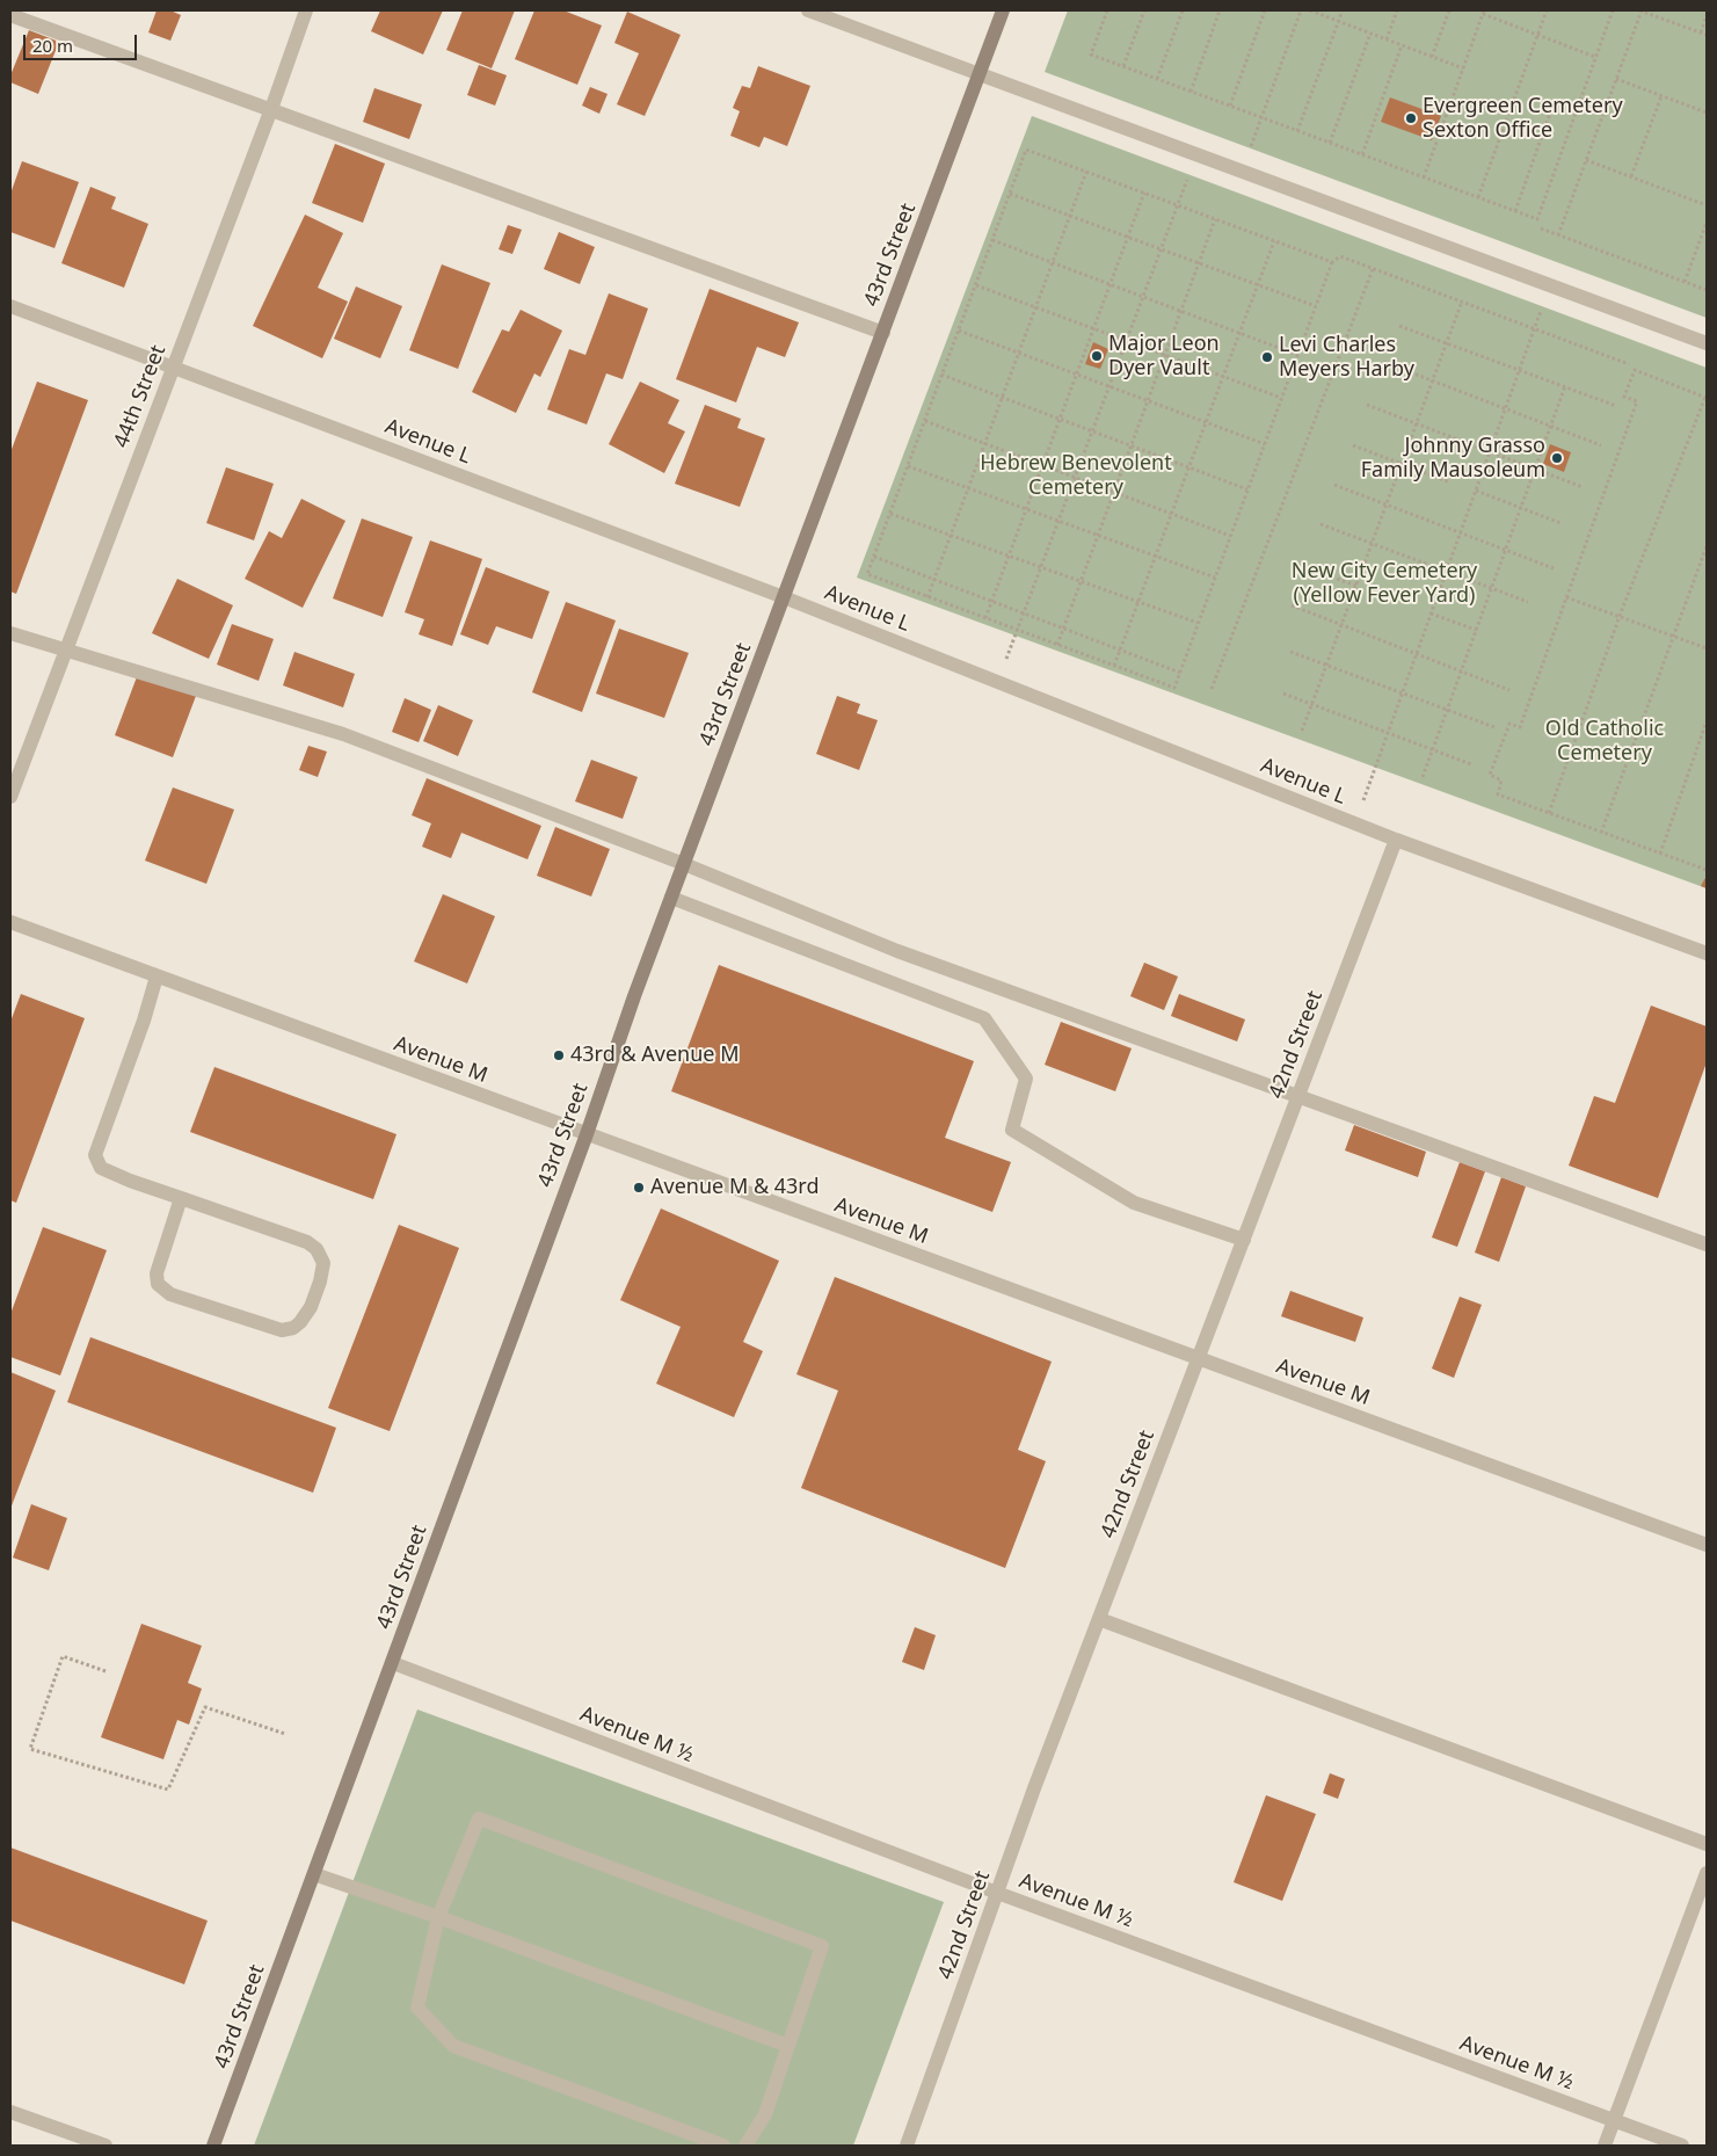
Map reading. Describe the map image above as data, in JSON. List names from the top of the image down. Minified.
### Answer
{"streets":{"street":["43rd Street","44th Street","Avenue L","42nd Street","Avenue M","Avenue M ½"]},"crossings":[["43rd Street","Avenue L"],["43rd Street","Avenue M"],["43rd Street","Avenue M ½"],["44th Street","Avenue L"],["Avenue L","42nd Street"],["42nd Street","Avenue M"],["42nd Street","Avenue M ½"]],"parks":["Hebrew Benevolent Cemetery","New City Cemetery (Yellow Fever Yard)","Old Catholic Cemetery"],"places":["Evergreen Cemetery Sexton Office","Major Leon Dyer Vault","Levi Charles Meyers Harby","Johnny Grasso Family Mausoleum","43rd & Avenue M","Avenue M & 43rd"],"scale_bar":"20 m"}
